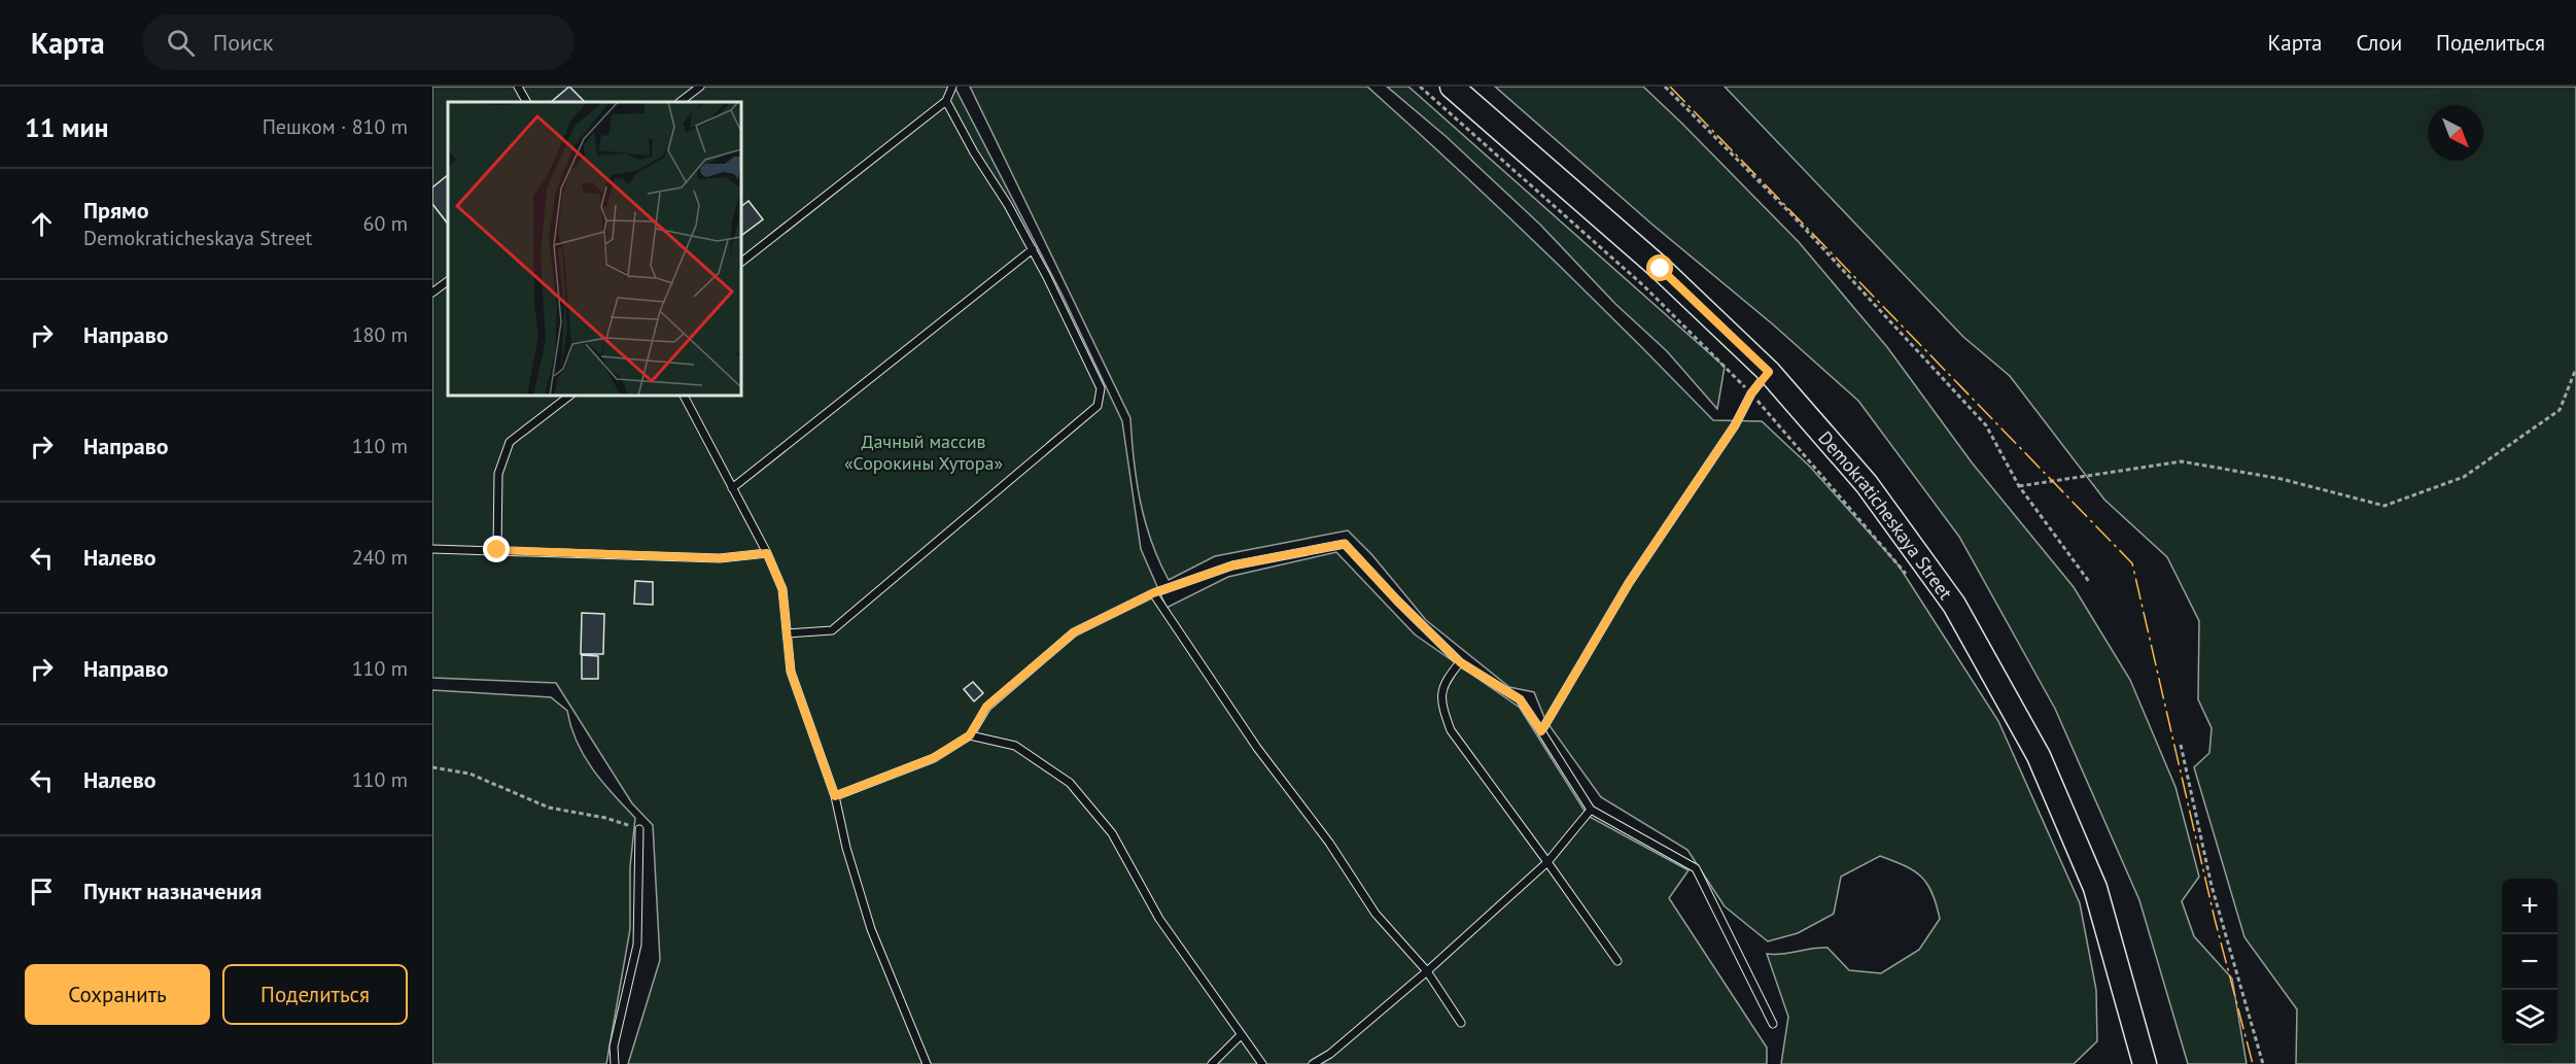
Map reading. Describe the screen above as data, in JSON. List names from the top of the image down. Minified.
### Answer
{"streets":{"main road":["Demokraticheskaya Street"]},"parks":["Дачный массив «Сорокины Хутора»"],"north":"bottom right","page":{"header":"Карта","search":"Поиск","nav":["Карта","Слои","Поделиться"],"heading":["11 мин","Пешком · 810 m"],"list":[["Прямо","Demokraticheskaya Street","60 m"],["Направо","180 m"],["Направо","110 m"],["Налево","240 m"],["Направо","110 m"],["Налево","110 m"],"Пункт назначения"],"map_buttons":["+","−"],"buttons":["Сохранить","Поделиться"]}}
